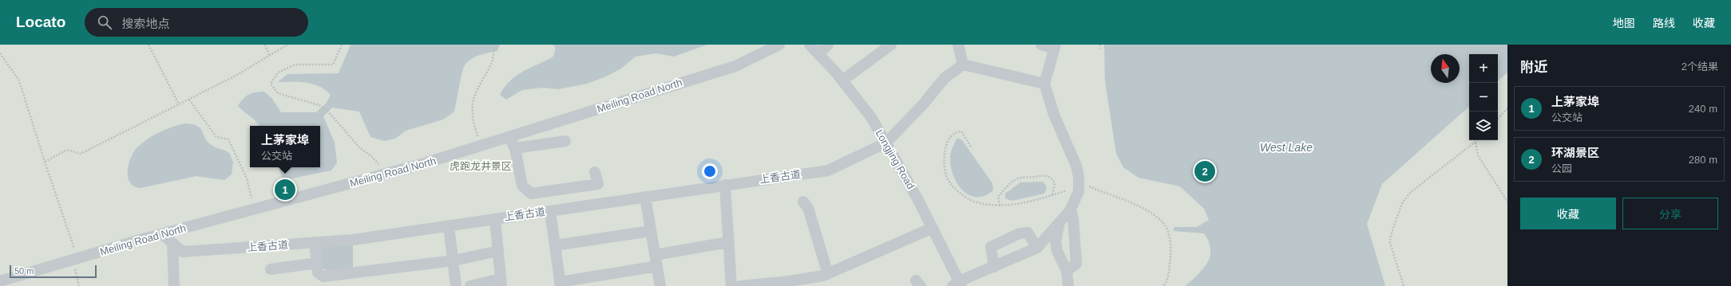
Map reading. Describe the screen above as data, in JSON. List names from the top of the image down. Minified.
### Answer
{"streets":{"street":["Meiling Road North","Longjing Road","上香古道"]},"crossings":[["Meiling Road North","上香古道"],["Longjing Road","上香古道"]],"water":["West Lake"],"parks":["虎跑龙井景区"],"scale_bar":"50 m","north":"top","page":{"header":"Locato","search":"搜索地点","nav":["地图","路线","收藏"],"heading":["附近","2个结果"],"map_buttons":["+","−"],"list":[{"mark":"1","name":"上茅家埠","note":"公交站","value":"240 m"},{"mark":"2","name":"环湖景区","note":"公园","value":"280 m"}],"popup":["上茅家埠","公交站"],"pins":["2","1"],"buttons":["收藏","分享"],"scale":"50 m"}}
